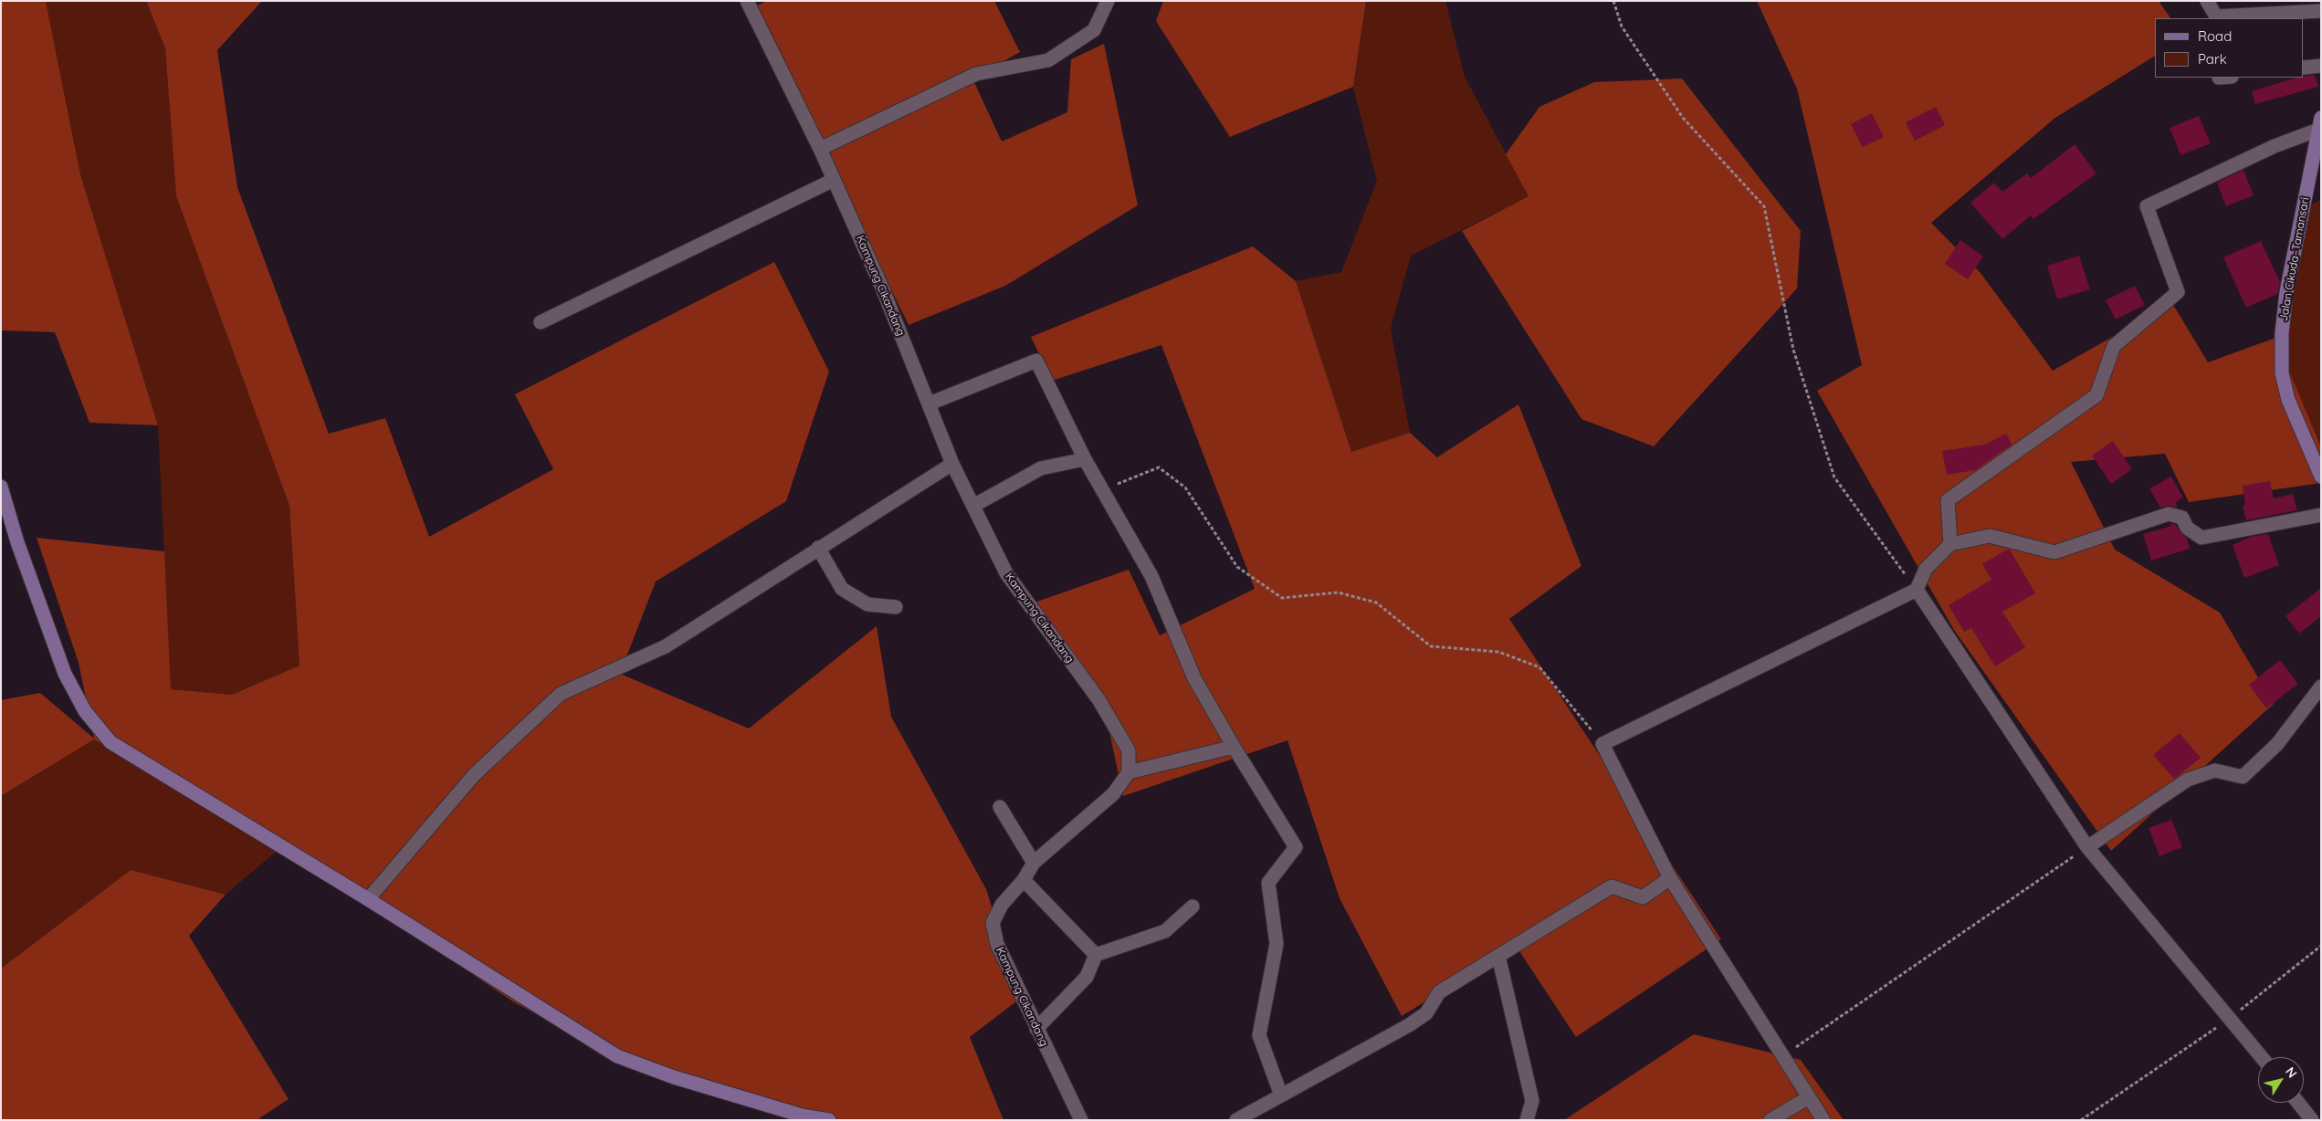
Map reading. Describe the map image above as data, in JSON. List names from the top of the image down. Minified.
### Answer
{"streets":{"street":["Jalan Cikuda–Tamansari","Kampung Cikandang"]},"legend":["Road","Park"],"north":"top right"}
